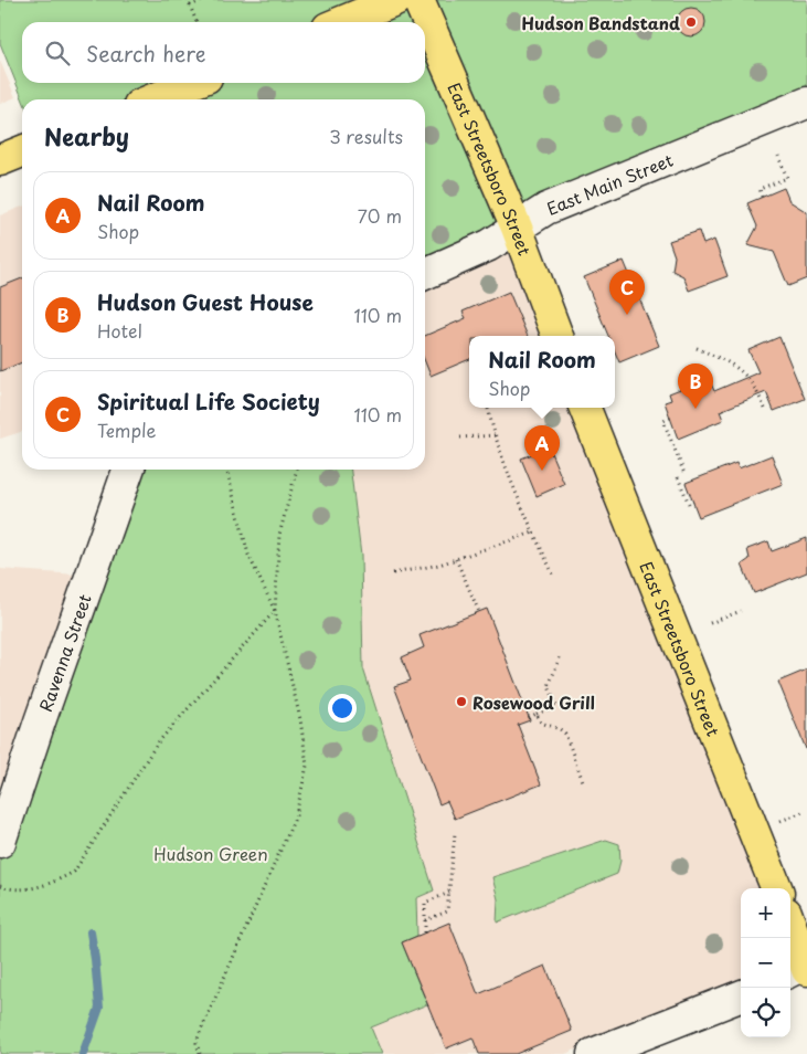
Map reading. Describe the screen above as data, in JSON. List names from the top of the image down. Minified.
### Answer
{"streets":{"main road":["East Streetsboro Street"],"street":["East Main Street","Ravenna Street"]},"crossings":[["East Streetsboro Street","East Main Street"]],"parks":["Hudson Green"],"places":["Hudson Bandstand","Rosewood Grill"],"page":{"search":"Search here","heading":["Nearby","3 results"],"list":[{"mark":"A","name":"Nail Room","note":"Shop","value":"70 m"},{"mark":"B","name":"Hudson Guest House","note":"Hotel","value":"110 m"},{"mark":"C","name":"Spiritual Life Society","note":"Temple","value":"110 m"}],"pins":["C","B","A"],"popup":["Nail Room","Shop"],"map_buttons":["+","−"]}}
